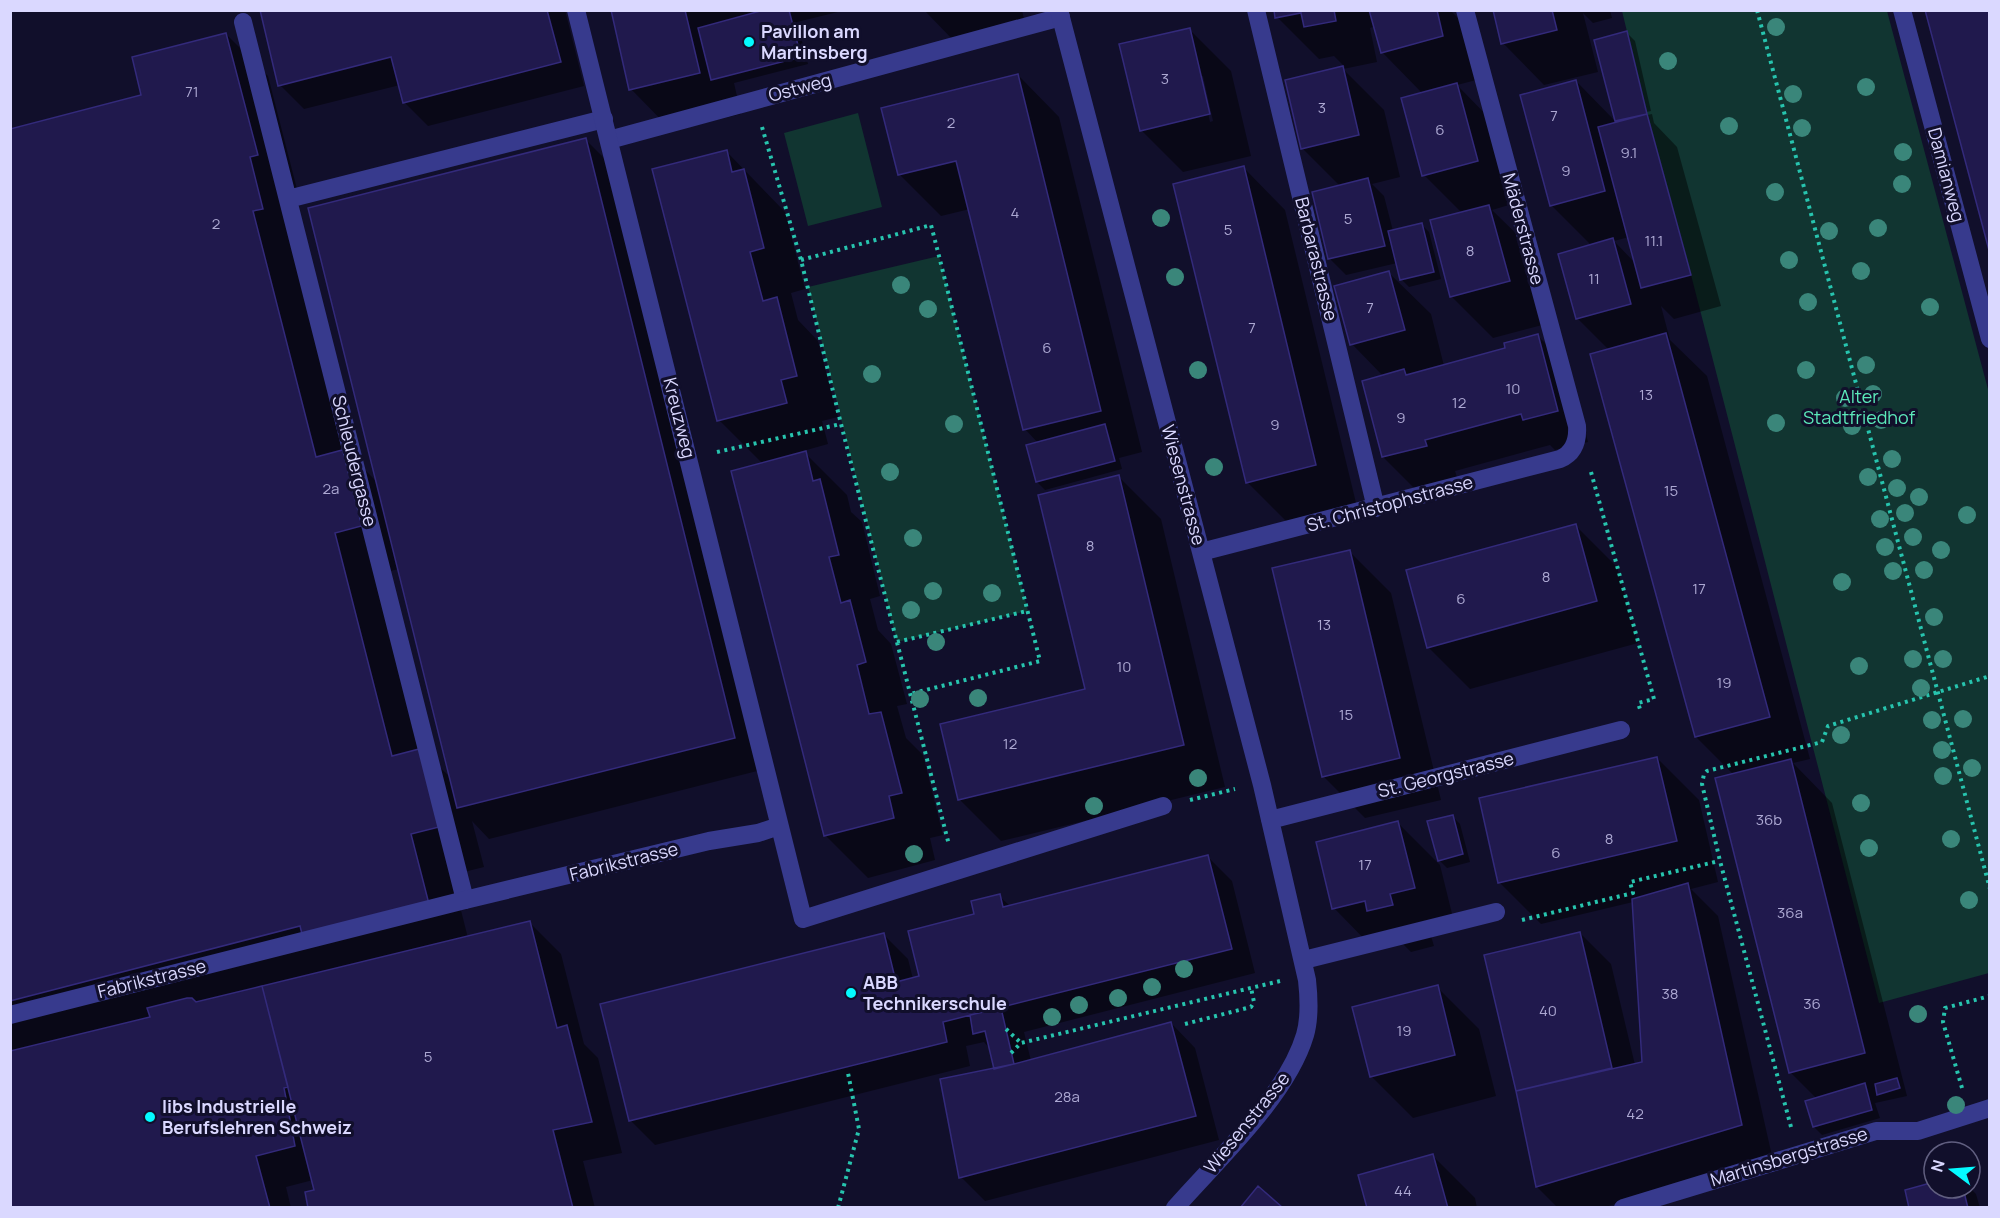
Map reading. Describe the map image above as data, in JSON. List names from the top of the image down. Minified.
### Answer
{"streets":{"street":["Ostweg","Damianweg","Mäderstrasse","Barbarastrasse","Kreuzweg","Schleudergasse","Wiesenstrasse","St. Christophstrasse","St. Georgstrasse","Fabrikstrasse","Martinsbergstrasse"]},"crossings":[["Ostweg","Kreuzweg"],["Ostweg","Wiesenstrasse"],["Mäderstrasse","St. Christophstrasse"],["Barbarastrasse","St. Christophstrasse"],["Kreuzweg","Fabrikstrasse"],["Schleudergasse","Fabrikstrasse"],["Wiesenstrasse","St. Christophstrasse"],["Wiesenstrasse","St. Georgstrasse"]],"parks":["Alter Stadtfriedhof"],"places":["Pavillon am Martinsberg","ABB Technikerschule","libs Industrielle Berufslehren Schweiz"],"house_numbers":["3","71","3","7","2","6","9.1","9","4","5","2","5","11.1","8","11","7","7","6","10","13","12","9","9","2a","15","8","8","17","6","13","10","19","15","12","36b","8","6","17","36a","38","36","40","19","5","28a","42","44"],"north":"left"}
